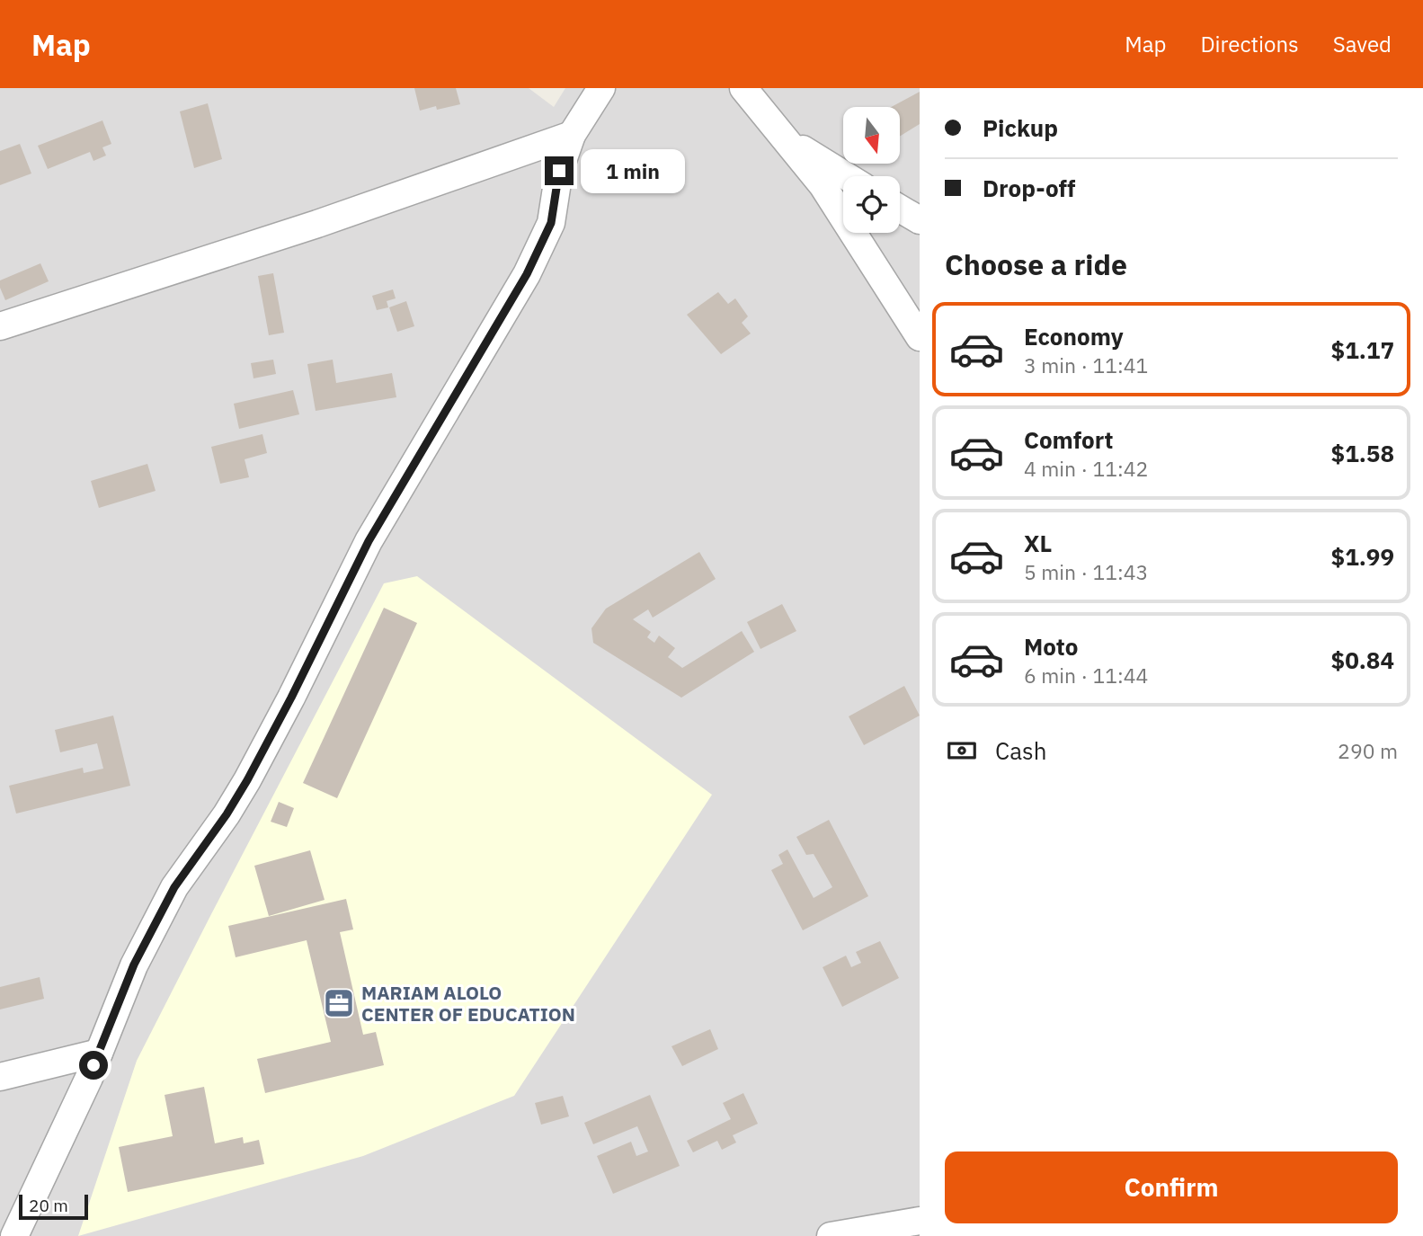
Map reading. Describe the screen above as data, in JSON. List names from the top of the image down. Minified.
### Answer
{"places":{"office":["MARIAM ALOLO CENTER OF EDUCATION"]},"scale_bar":"20 m","north":"bottom","page":{"header":"Map","nav":["Map","Directions","Saved"],"banner":["Pickup","Drop-off"],"bubble":"1 min","heading":"Choose a ride","list":[{"name":"Economy","note":"3 min · 11:41","value":"$1.17"},{"name":"Comfort","note":"4 min · 11:42","value":"$1.58"},{"name":"XL","note":"5 min · 11:43","value":"$1.99"},{"name":"Moto","note":"6 min · 11:44","value":"$0.84"}],"pay":["Cash","290 m"],"buttons":"Confirm","scale":"20 m"}}
